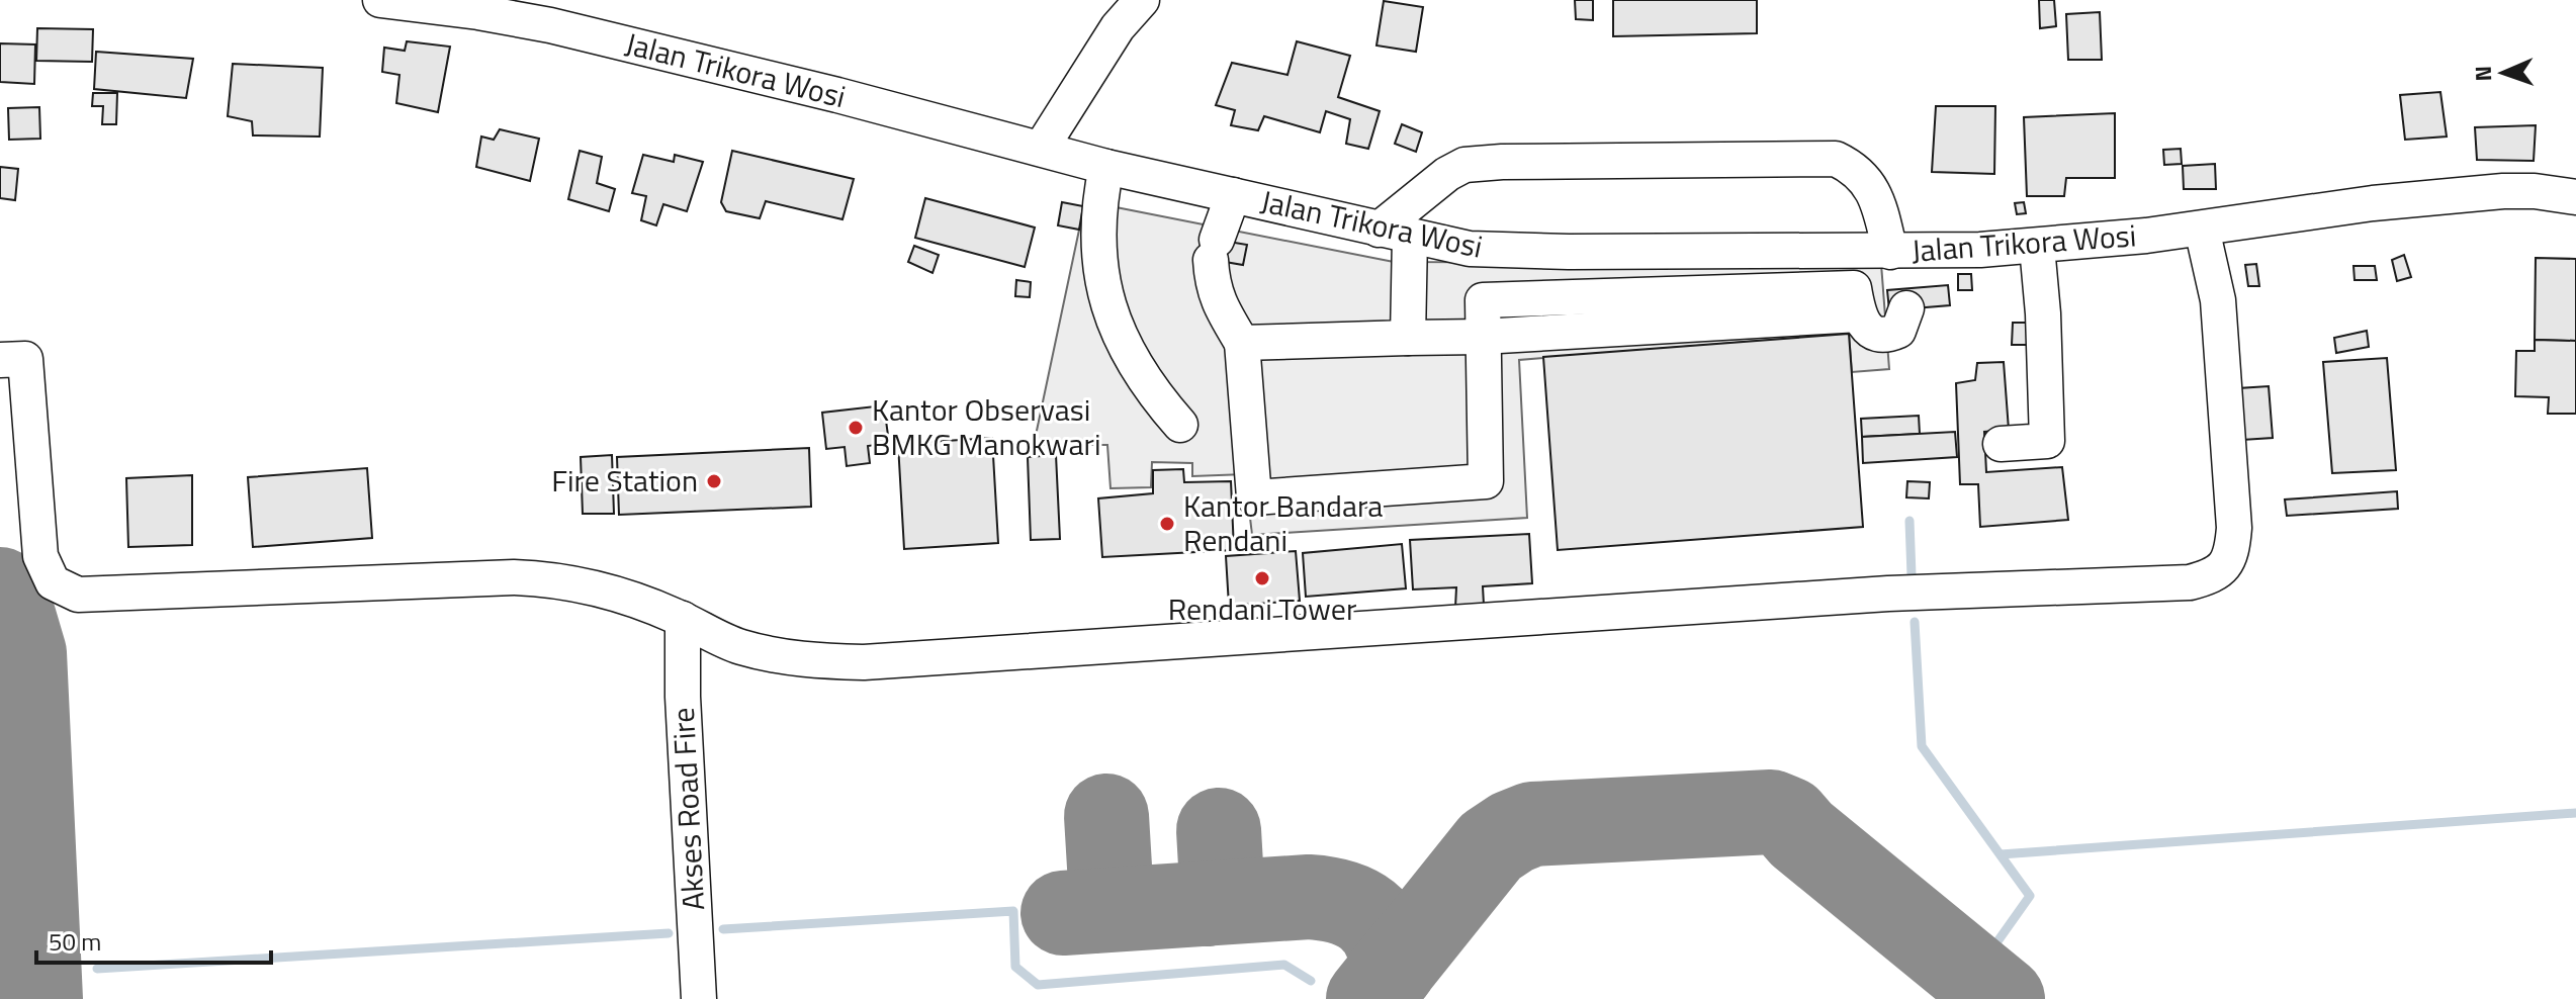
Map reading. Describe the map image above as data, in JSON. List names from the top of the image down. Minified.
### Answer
{"streets":{"street":["Jalan Trikora Wosi","Akses Road Fire"]},"places":["Kantor Observasi BMKG Manokwari","Fire Station","Kantor Bandara Rendani","Rendani Tower"],"scale_bar":"50 m","north":"left"}
